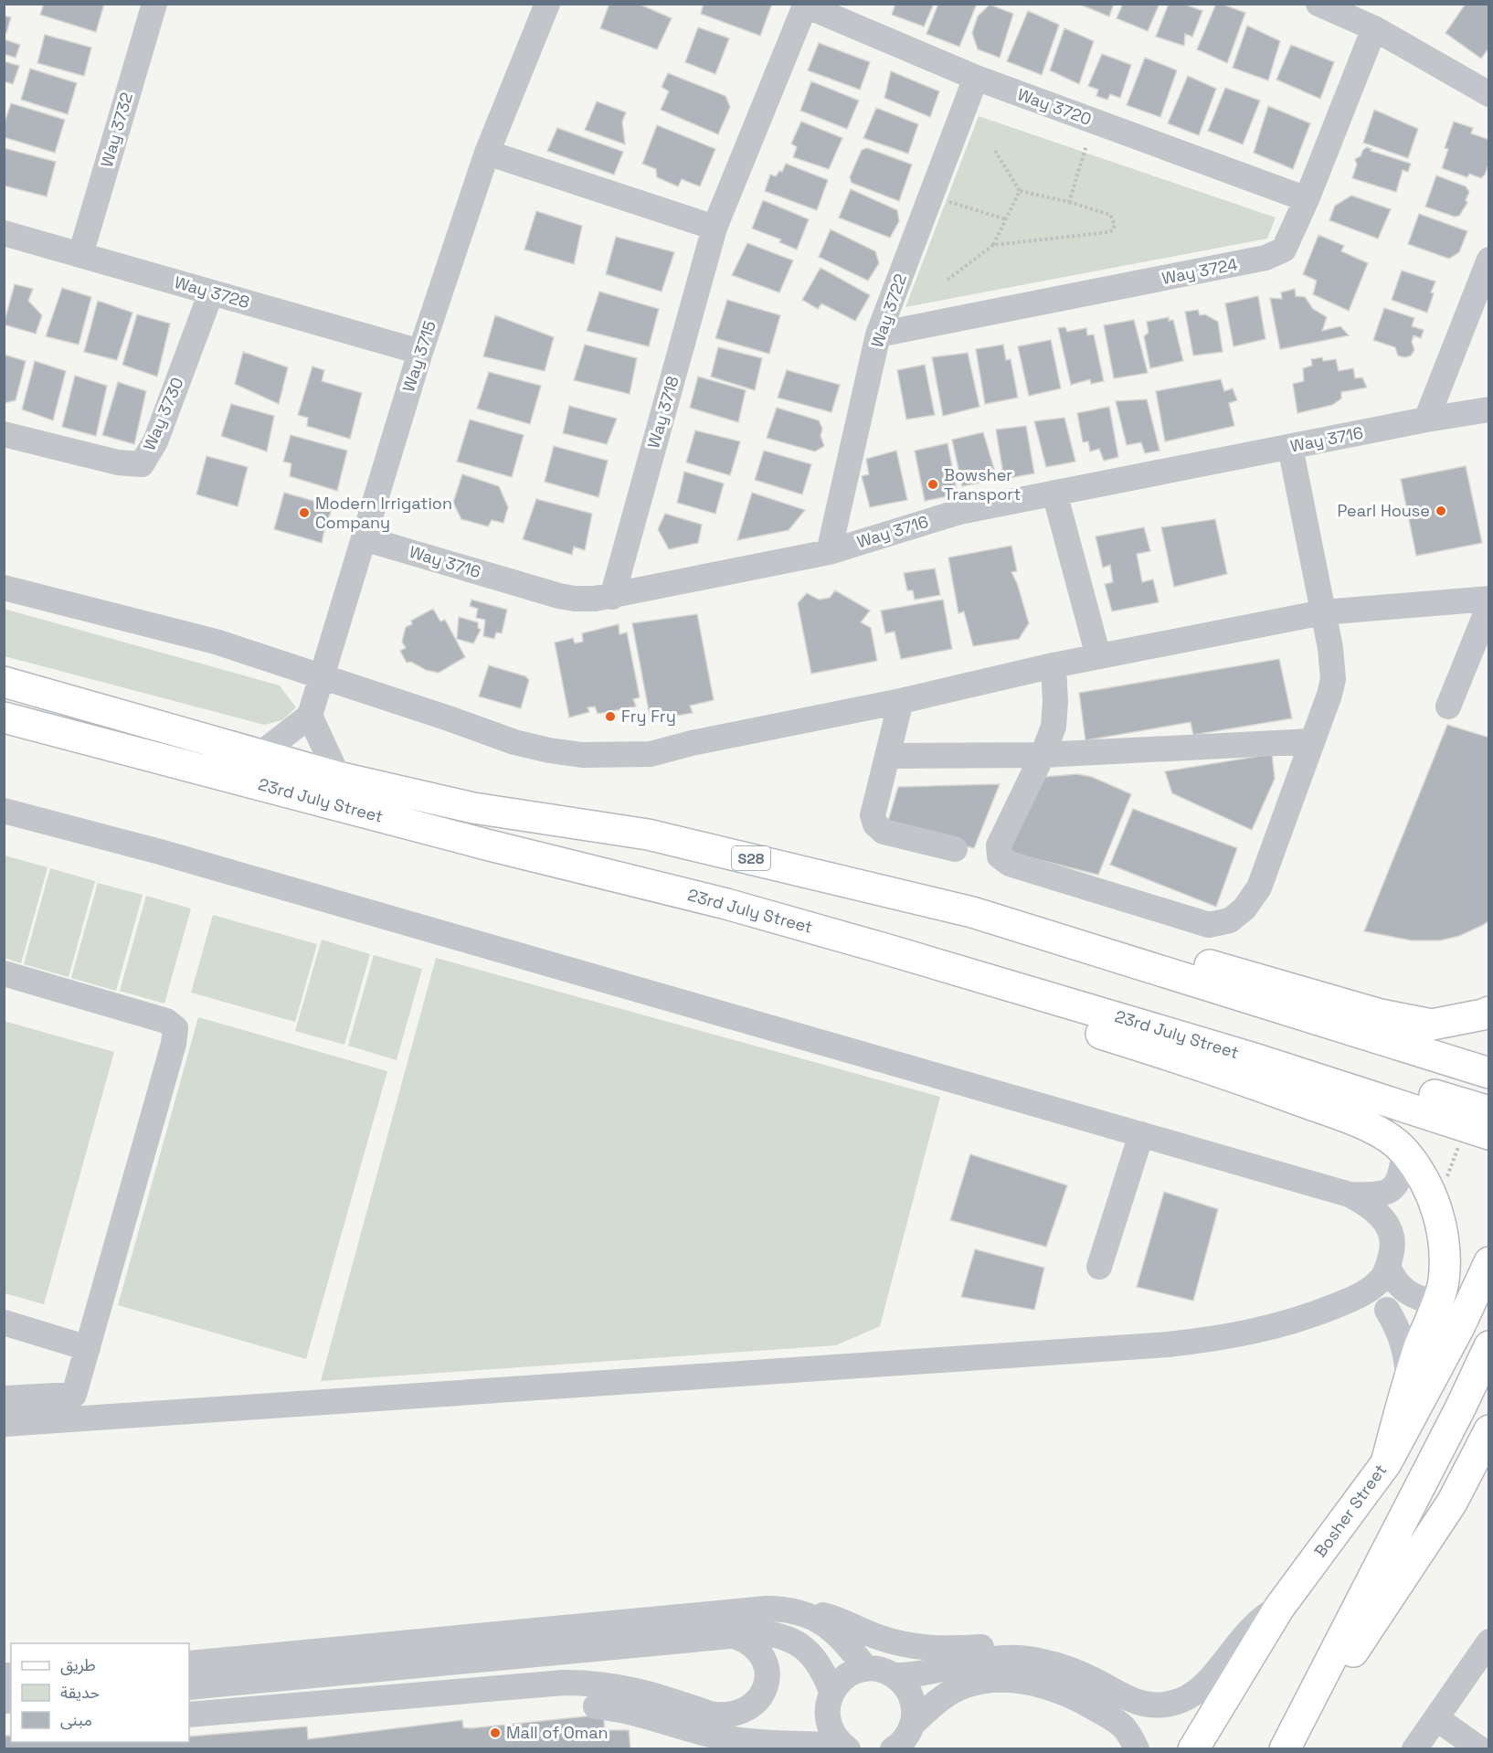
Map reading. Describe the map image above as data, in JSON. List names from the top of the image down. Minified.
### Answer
{"streets":{"main road":["23rd July Street","S28","Bosher Street"],"street":["Way 3720","Way 3732","Way 3724","Way 3728","Way 3722","Way 3715","Way 3718","Way 3730","Way 3716"]},"crossings":[["Way 3720","Way 3724"],["Way 3720","Way 3722"],["Way 3720","Way 3718"],["Way 3732","Way 3728"],["Way 3724","Way 3722"],["Way 3728","Way 3715"],["Way 3728","Way 3730"],["Way 3722","Way 3716"],["Way 3715","Way 3716"],["Way 3718","Way 3716"]],"places":["Bowsher Transport","Pearl House","Modern Irrigation Company","Fry Fry","Mall of Oman"],"legend":["طريق","حديقة","مبنى"]}
